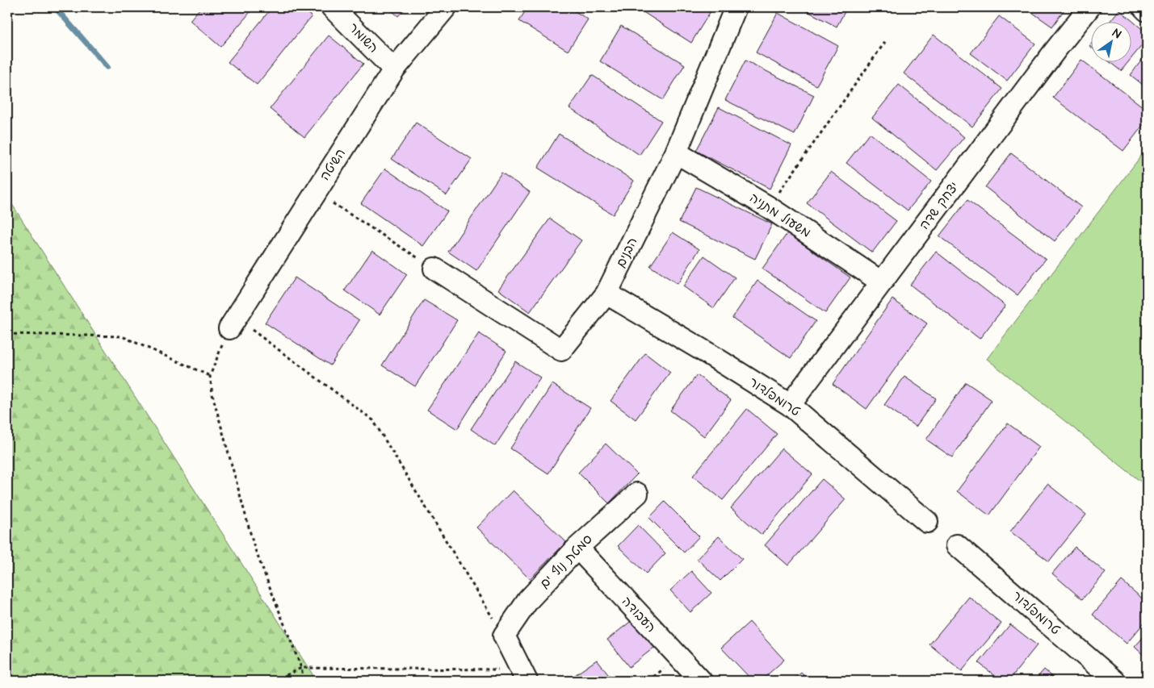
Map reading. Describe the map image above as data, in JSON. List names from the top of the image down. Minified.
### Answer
{"streets":{"street":["השומר","השיטה","יצחק שדה","משעול מתניה","הבנים","טרומפלדור","סמטת נוף ים","העבודה"]},"crossings":[["השומר","השיטה"],["יצחק שדה","משעול מתניה"],["יצחק שדה","טרומפלדור"],["משעול מתניה","הבנים"],["הבנים","טרומפלדור"],["סמטת נוף ים","העבודה"]],"north":"top right"}
